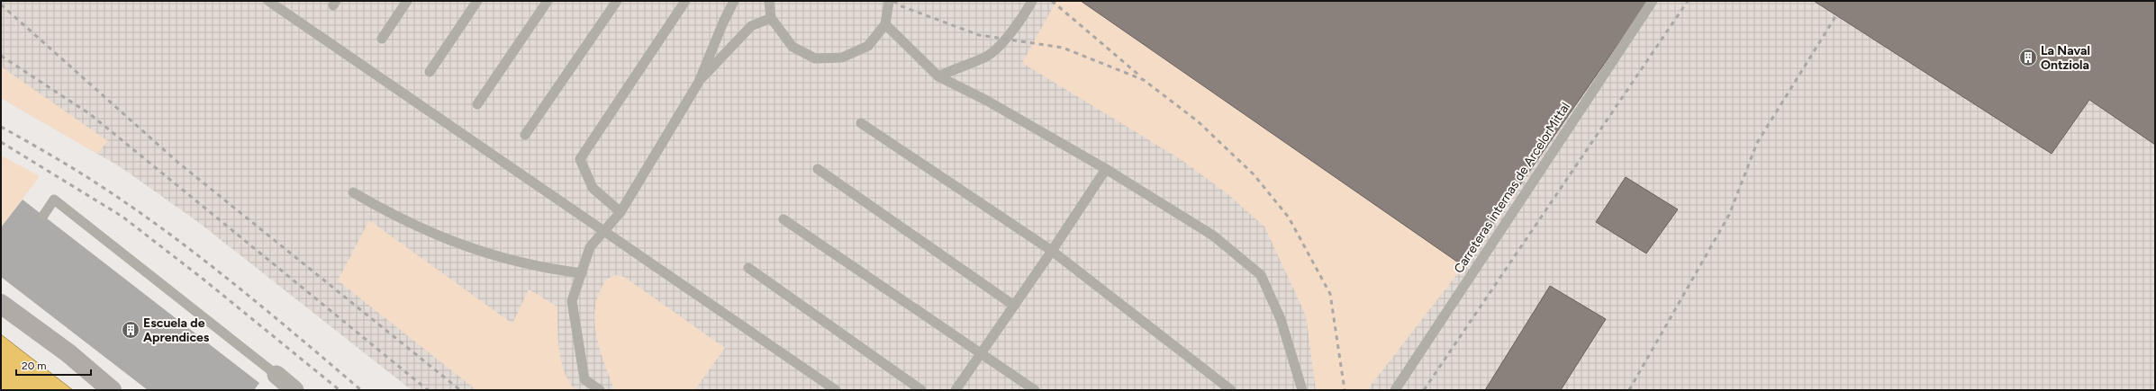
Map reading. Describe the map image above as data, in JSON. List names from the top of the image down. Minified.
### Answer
{"streets":{"lane":["Carreteras internas de ArcelorMittal"]},"places":{"building":["La Naval Ontziola","Escuela de Aprendices"]},"scale_bar":"20 m"}
